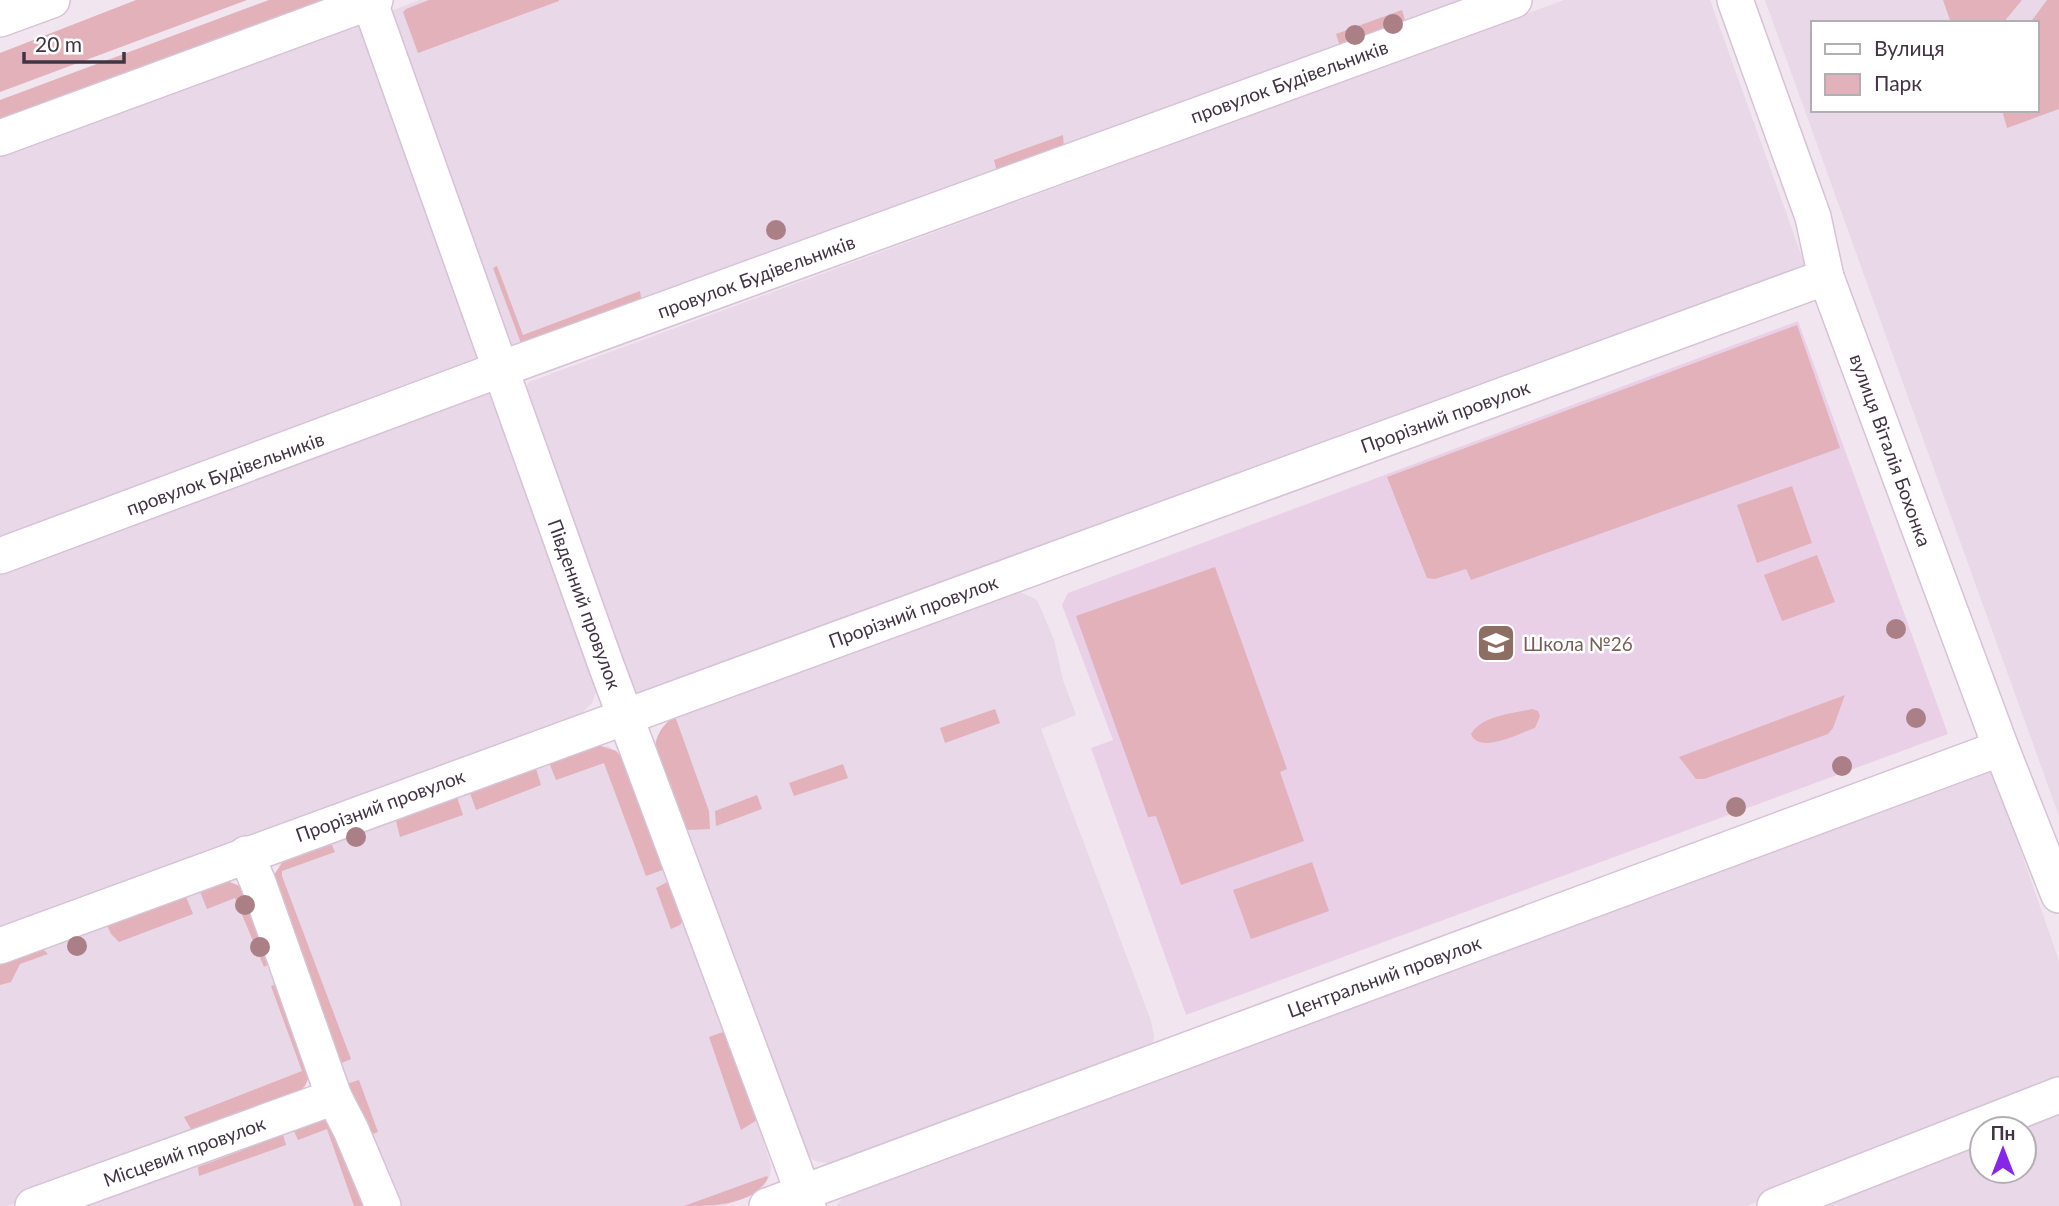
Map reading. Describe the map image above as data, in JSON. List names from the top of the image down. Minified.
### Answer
{"streets":{"street":["провулок Будівельників","Прорізний провулок","вулиця Віталія Бохонка","Південний провулок","Центральний провулок","Місцевий провулок"]},"crossings":[["провулок Будівельників","Південний провулок"],["Прорізний провулок","вулиця Віталія Бохонка"],["Прорізний провулок","Південний провулок"],["вулиця Віталія Бохонка","Центральний провулок"],["Південний провулок","Центральний провулок"]],"places":{"school or university":["Школа №26"]},"legend":["Вулиця","Парк"],"scale_bar":"20 m","north":"top"}
